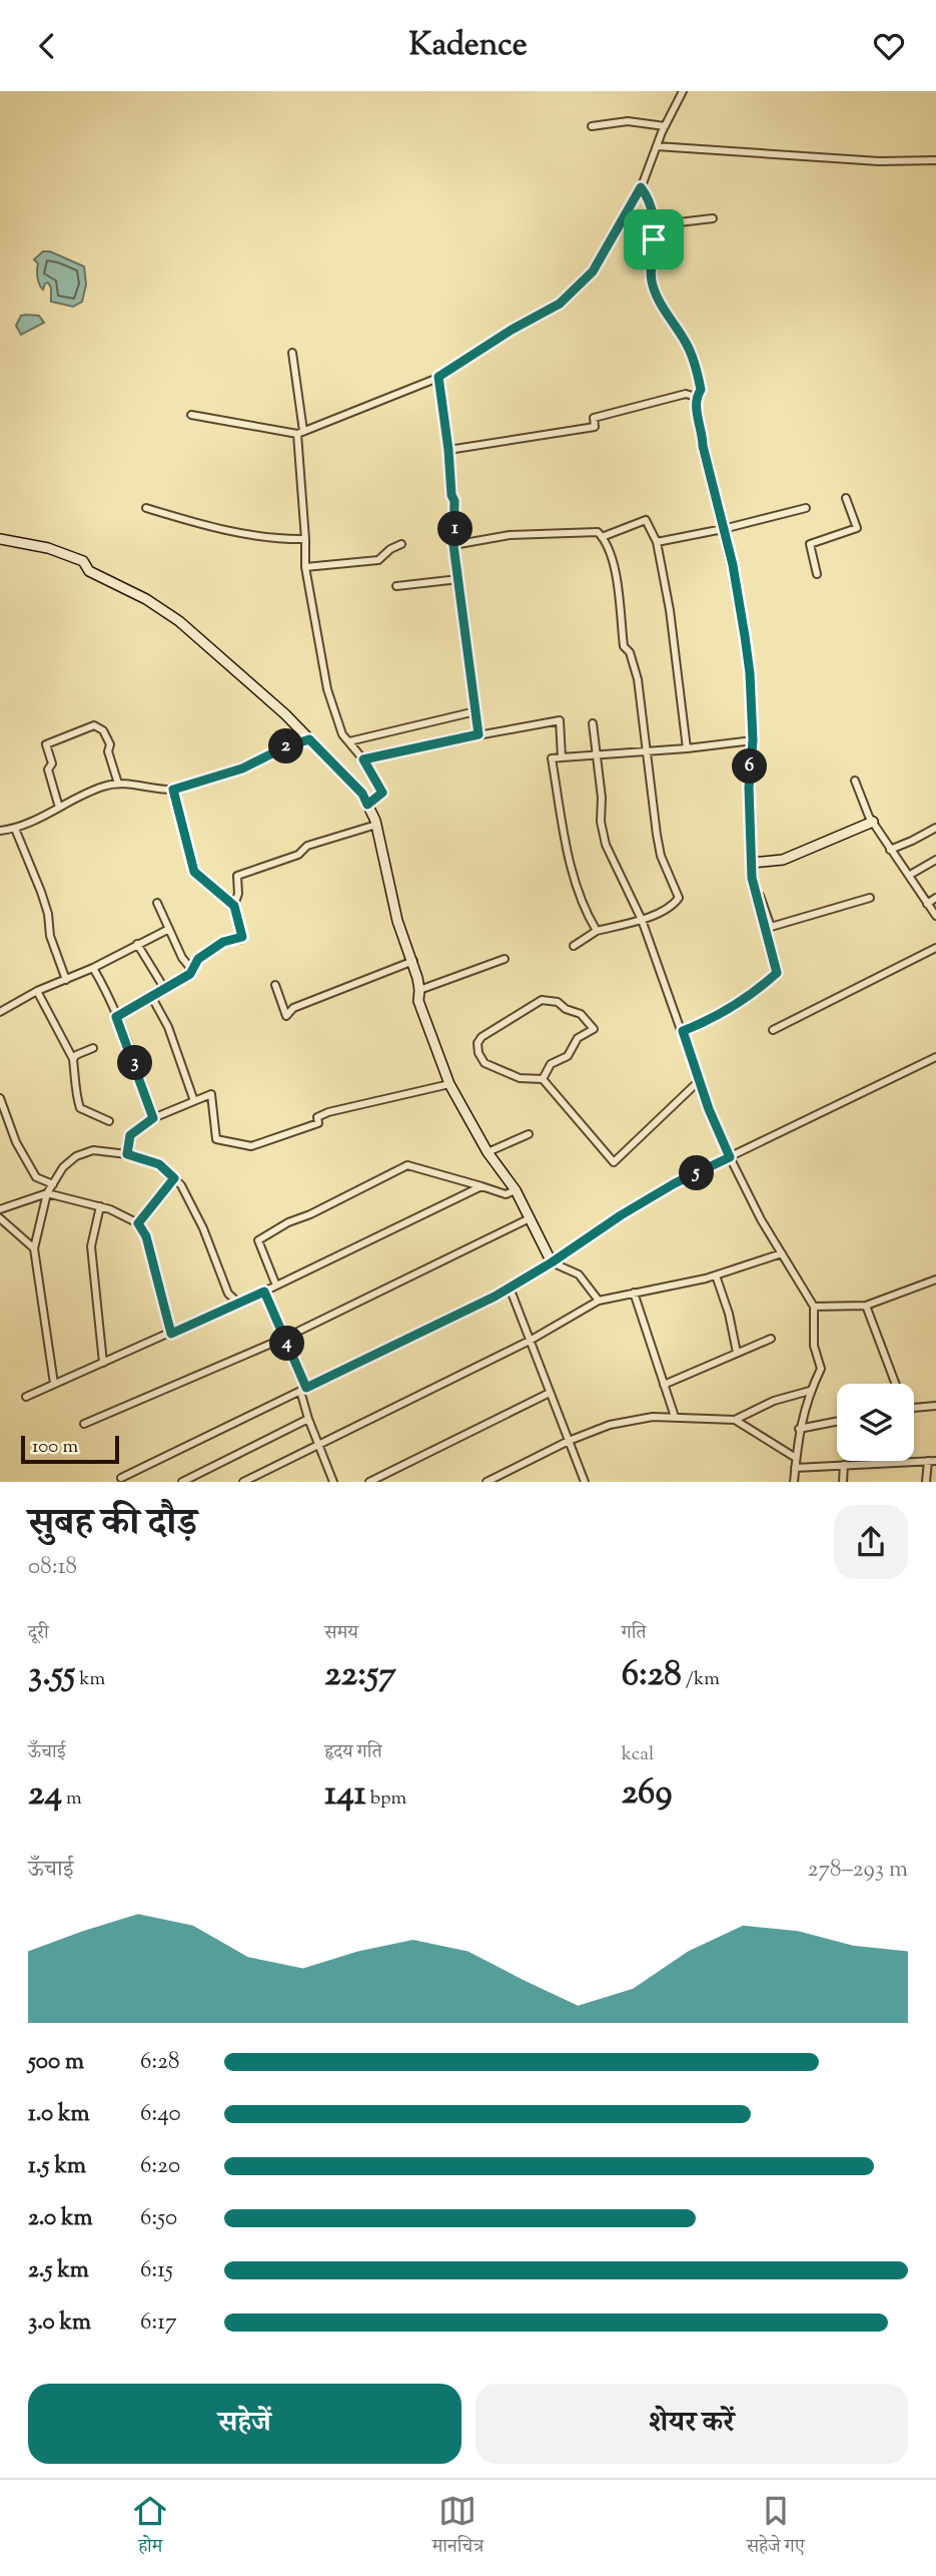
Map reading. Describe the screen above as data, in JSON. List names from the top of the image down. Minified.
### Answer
{"scale_bar":"100 m","page":{"header":"Kadence","pins":["1","2","6","3","5","4"],"scale":"100 m","heading":["सुबह की दौड़","08:18"],"stats":[["दूरी","3.55 km"],["समय","22:57"],["गति","6:28 /km"],["ऊँचाई","24 m"],["हृदय गति","141 bpm"],["kcal","269"]],"chart":["ऊँचाई","278–293 m"],"list":[{"name":"500 m","note":"6:28"},{"name":"1.0 km","note":"6:40"},{"name":"1.5 km","note":"6:20"},{"name":"2.0 km","note":"6:50"},{"name":"2.5 km","note":"6:15"},{"name":"3.0 km","note":"6:17"}],"buttons":["सहेजें","शेयर करें"],"tabs":["होम","मानचित्र","सहेजे गए"]}}
